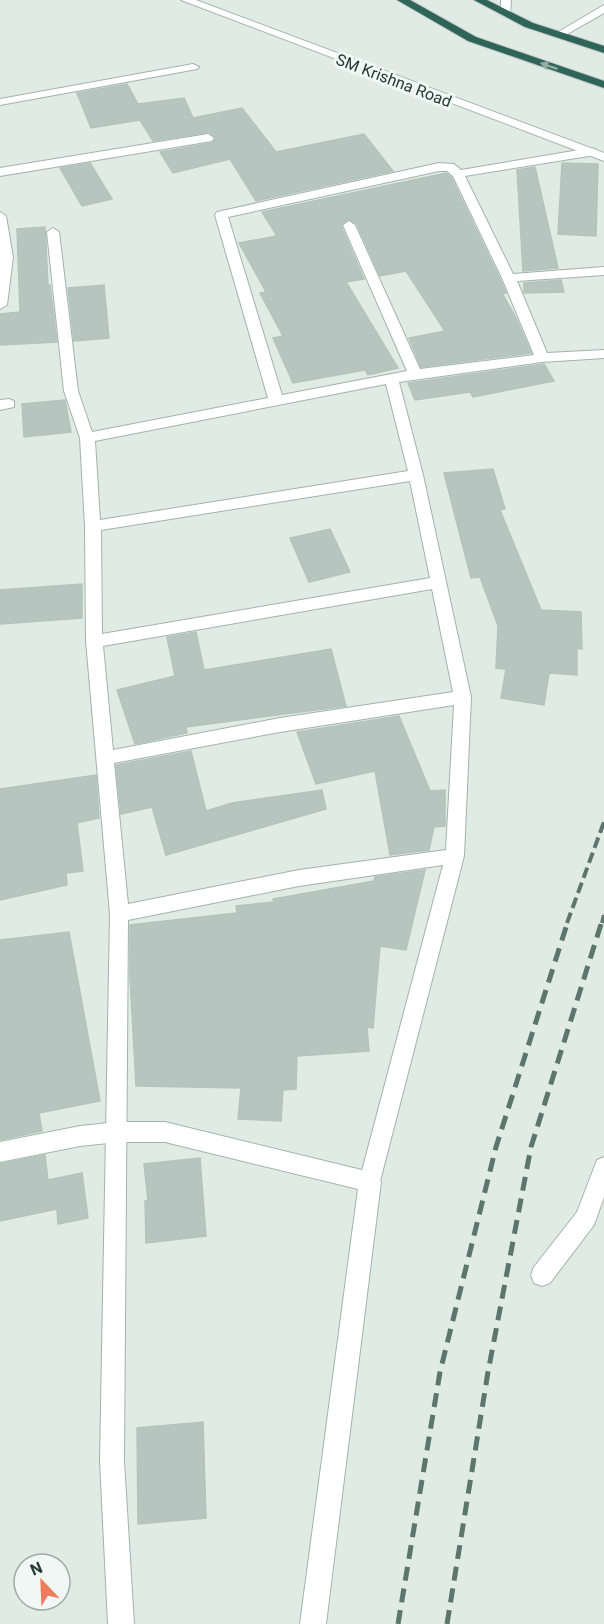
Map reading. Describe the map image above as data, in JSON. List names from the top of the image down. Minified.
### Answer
{"streets":{"street":["SM Krishna Road"]},"north":"top left"}
